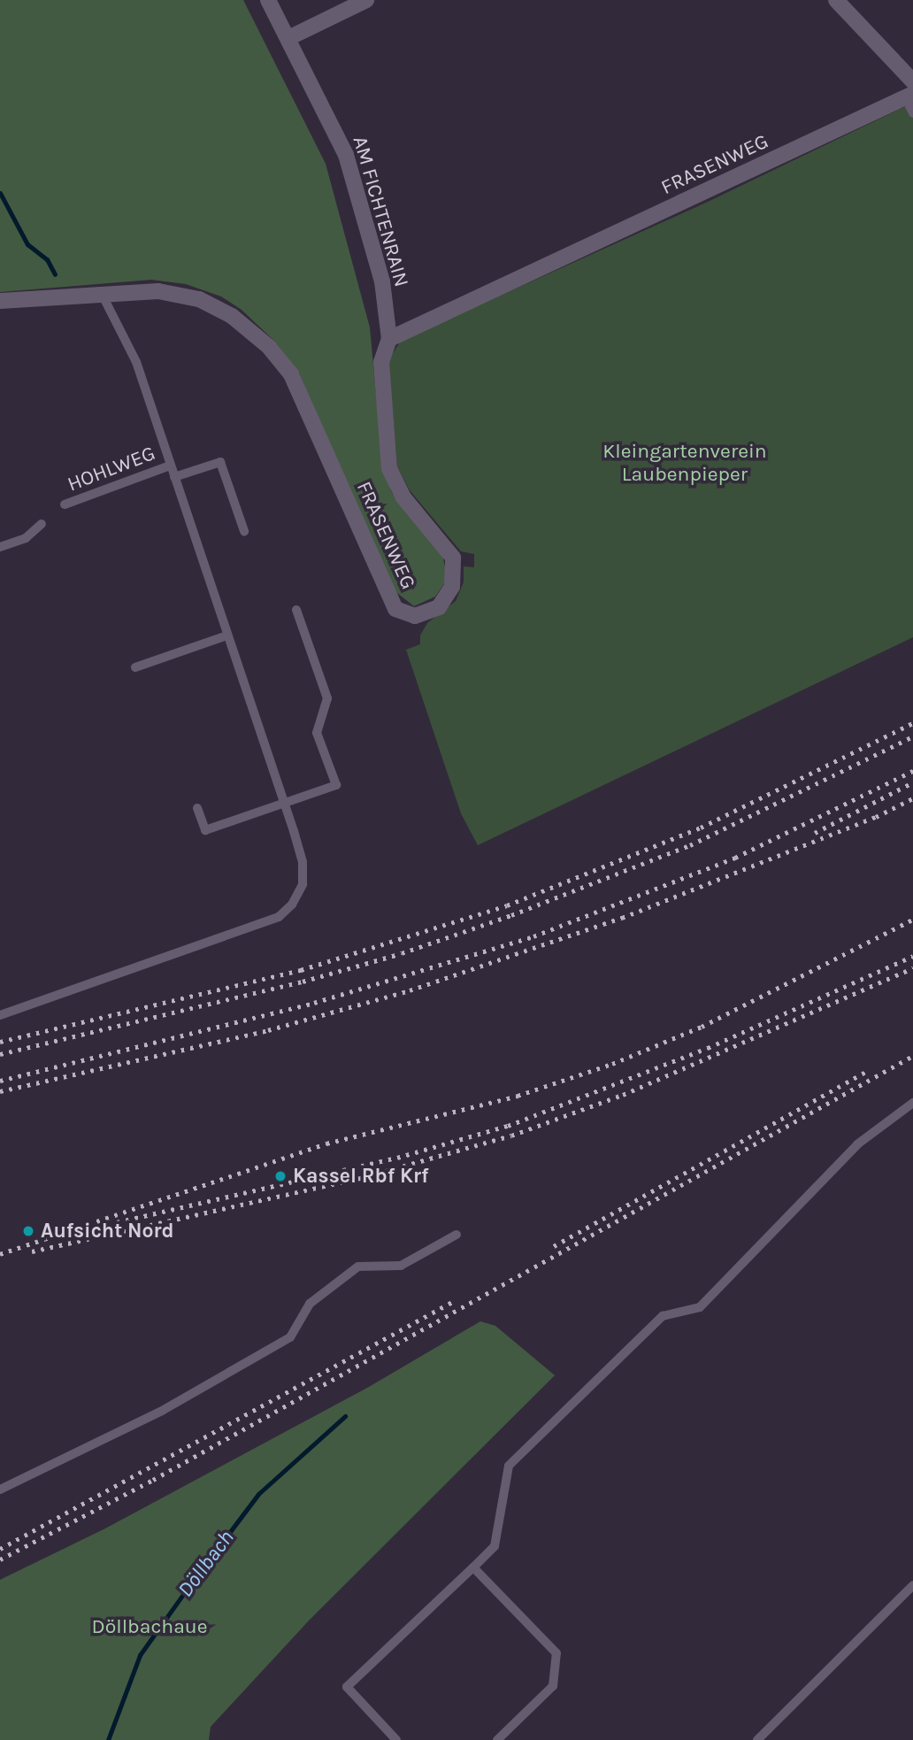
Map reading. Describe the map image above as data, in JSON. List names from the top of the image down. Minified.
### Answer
{"streets":{"street":["FRASENWEG","AM FICHTENRAIN"],"lane":["HOHLWEG"]},"crossings":[["FRASENWEG","AM FICHTENRAIN"]],"water":["Döllbach"],"parks":["Kleingartenverein Laubenpieper","Döllbachaue"],"places":["Kassel Rbf Krf","Aufsicht Nord"]}
